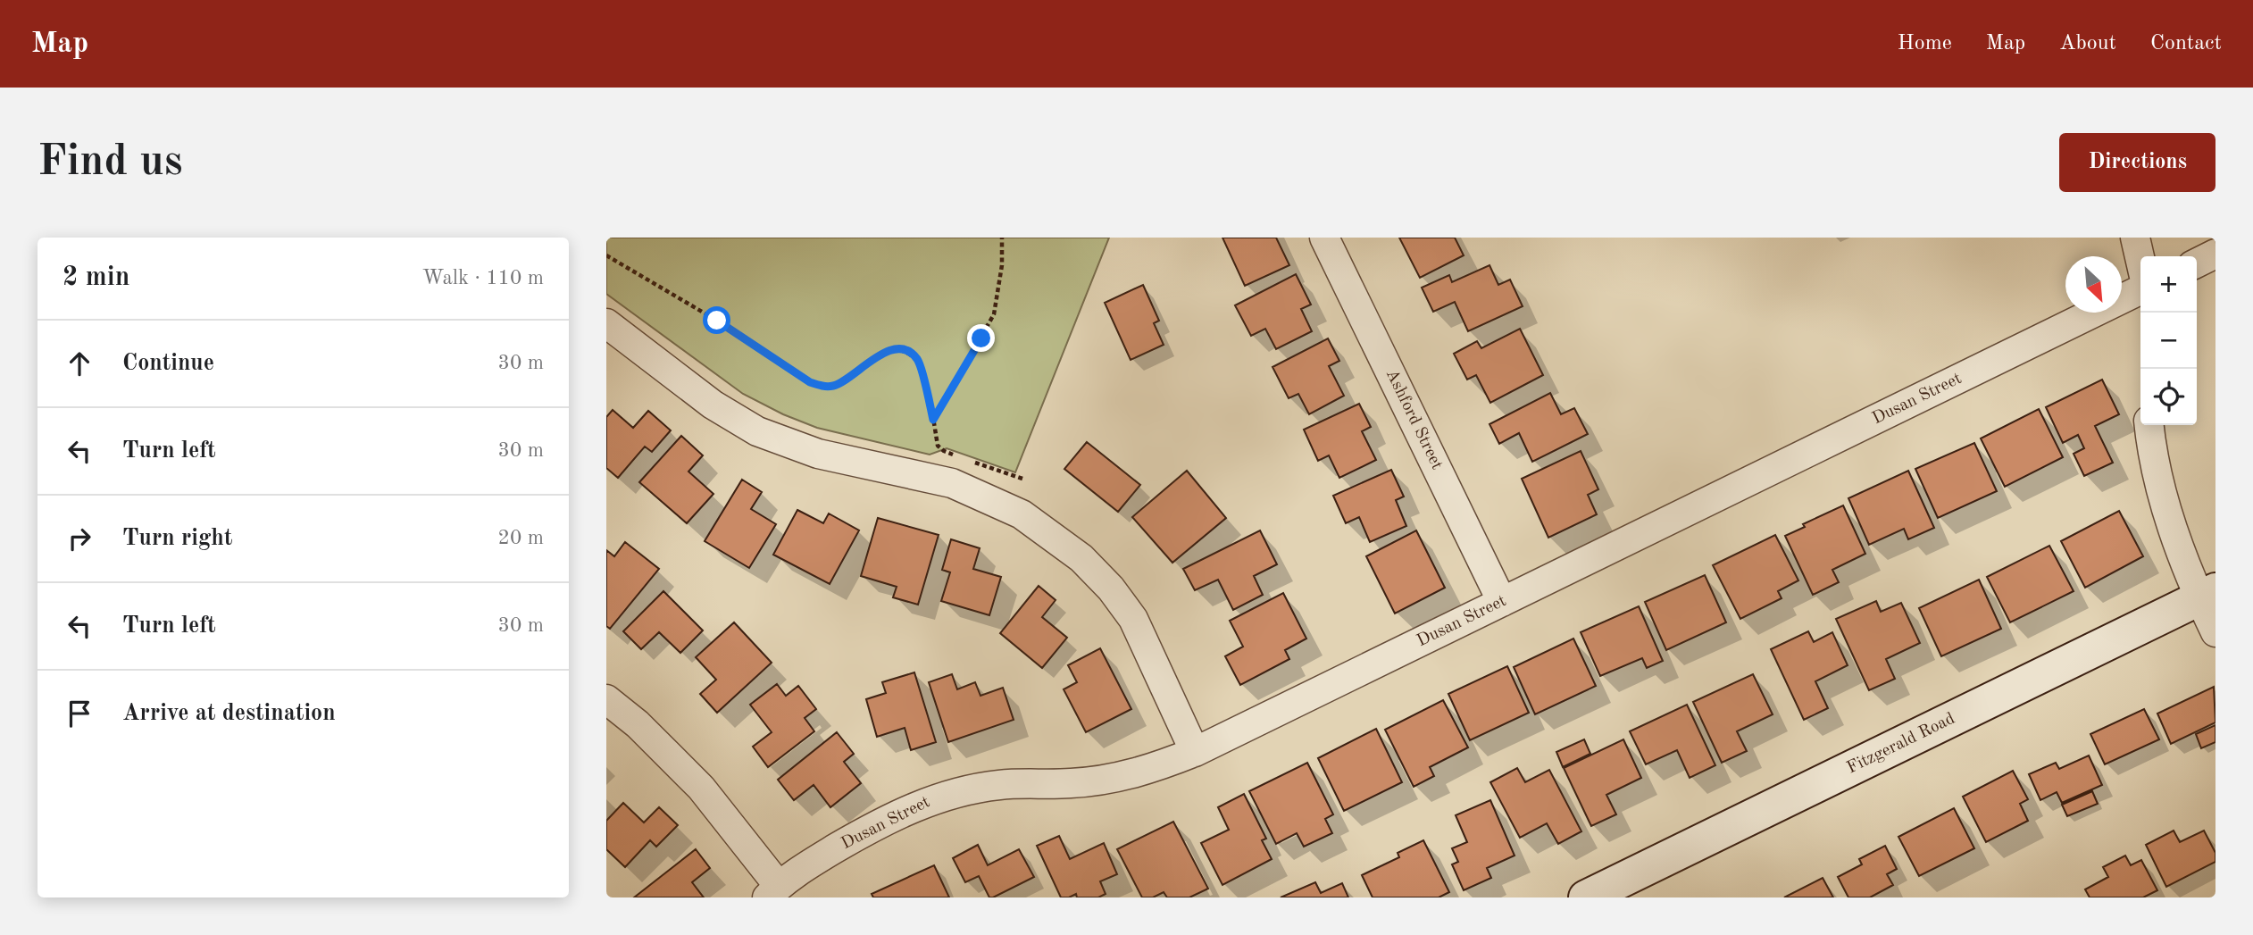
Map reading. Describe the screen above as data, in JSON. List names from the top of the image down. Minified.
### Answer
{"streets":{"main road":["Fitzgerald Road"],"street":["Dusan Street","Ashford Street"]},"crossings":[["Dusan Street","Ashford Street"]],"north":"bottom right","page":{"header":"Map","nav":["Home","Map","About","Contact"],"buttons":"Directions","title":"Find us","heading":["2 min","Walk · 110 m"],"map_buttons":["+","−"],"list":[["Continue","30 m"],["Turn left","30 m"],["Turn right","20 m"],["Turn left","30 m"],"Arrive at destination"]}}
